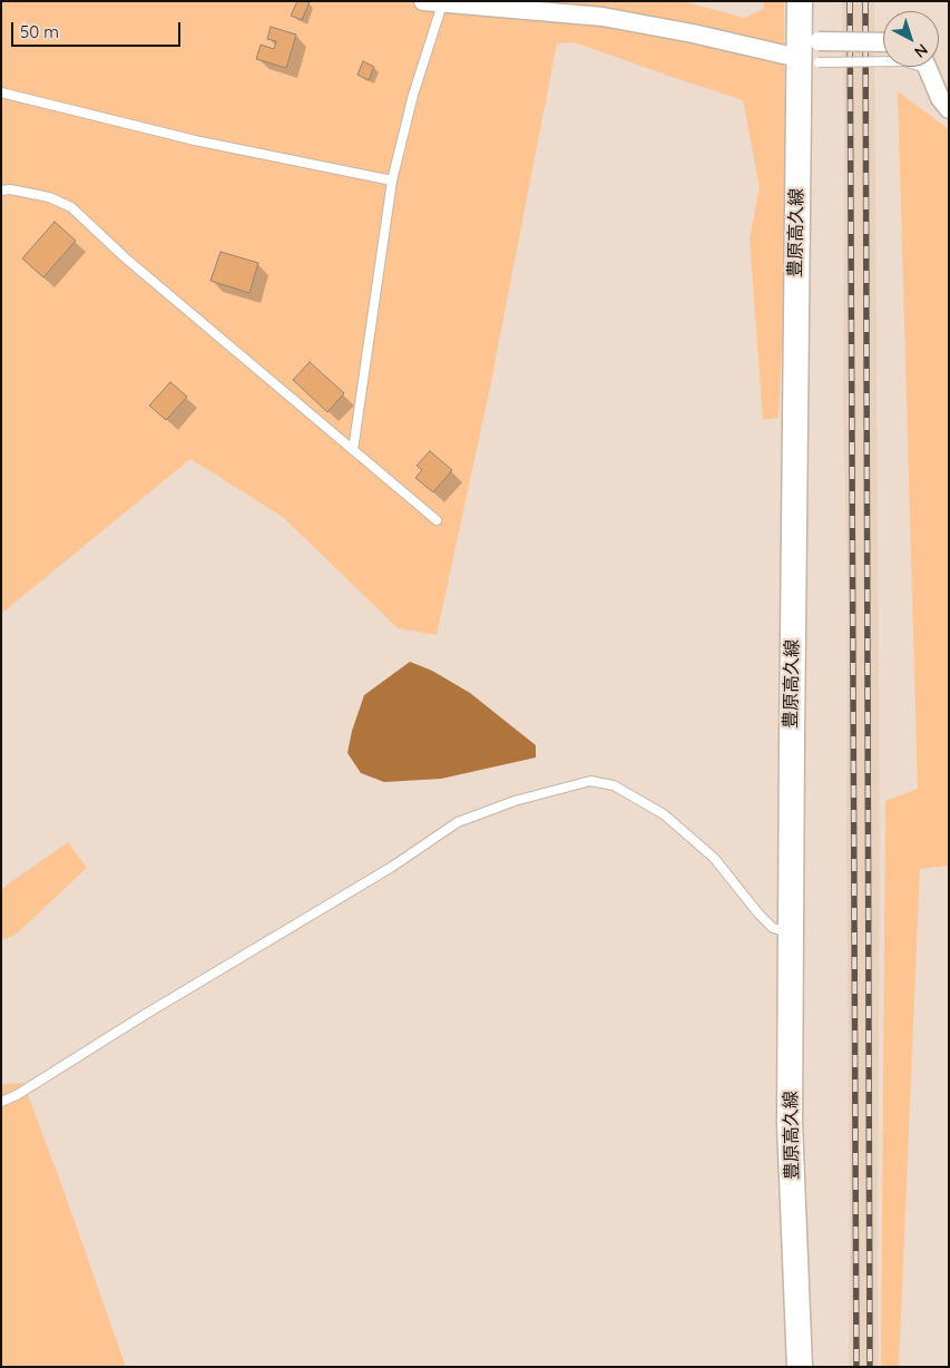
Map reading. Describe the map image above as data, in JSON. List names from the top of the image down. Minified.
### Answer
{"streets":{"main road":["豊原高久線"]},"scale_bar":"50 m","north":"bottom right"}
